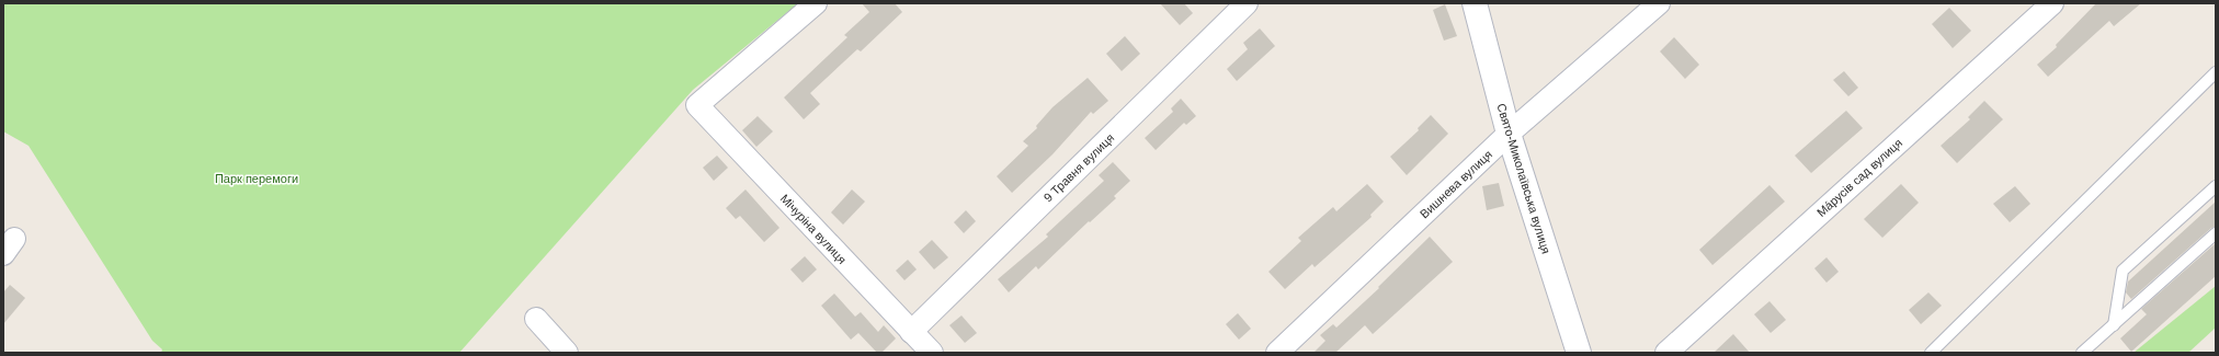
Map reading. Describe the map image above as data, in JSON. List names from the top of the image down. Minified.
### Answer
{"streets":{"street":["9 Травня вулиця","Мáрусів сад вулиця","Свято-Миколаївська вулиця","Вишнева вулиця","Мічуріна вулиця"]},"crossings":[["9 Травня вулиця","Мічуріна вулиця"],["Свято-Миколаївська вулиця","Вишнева вулиця"]],"parks":["Парк перемоги"]}
